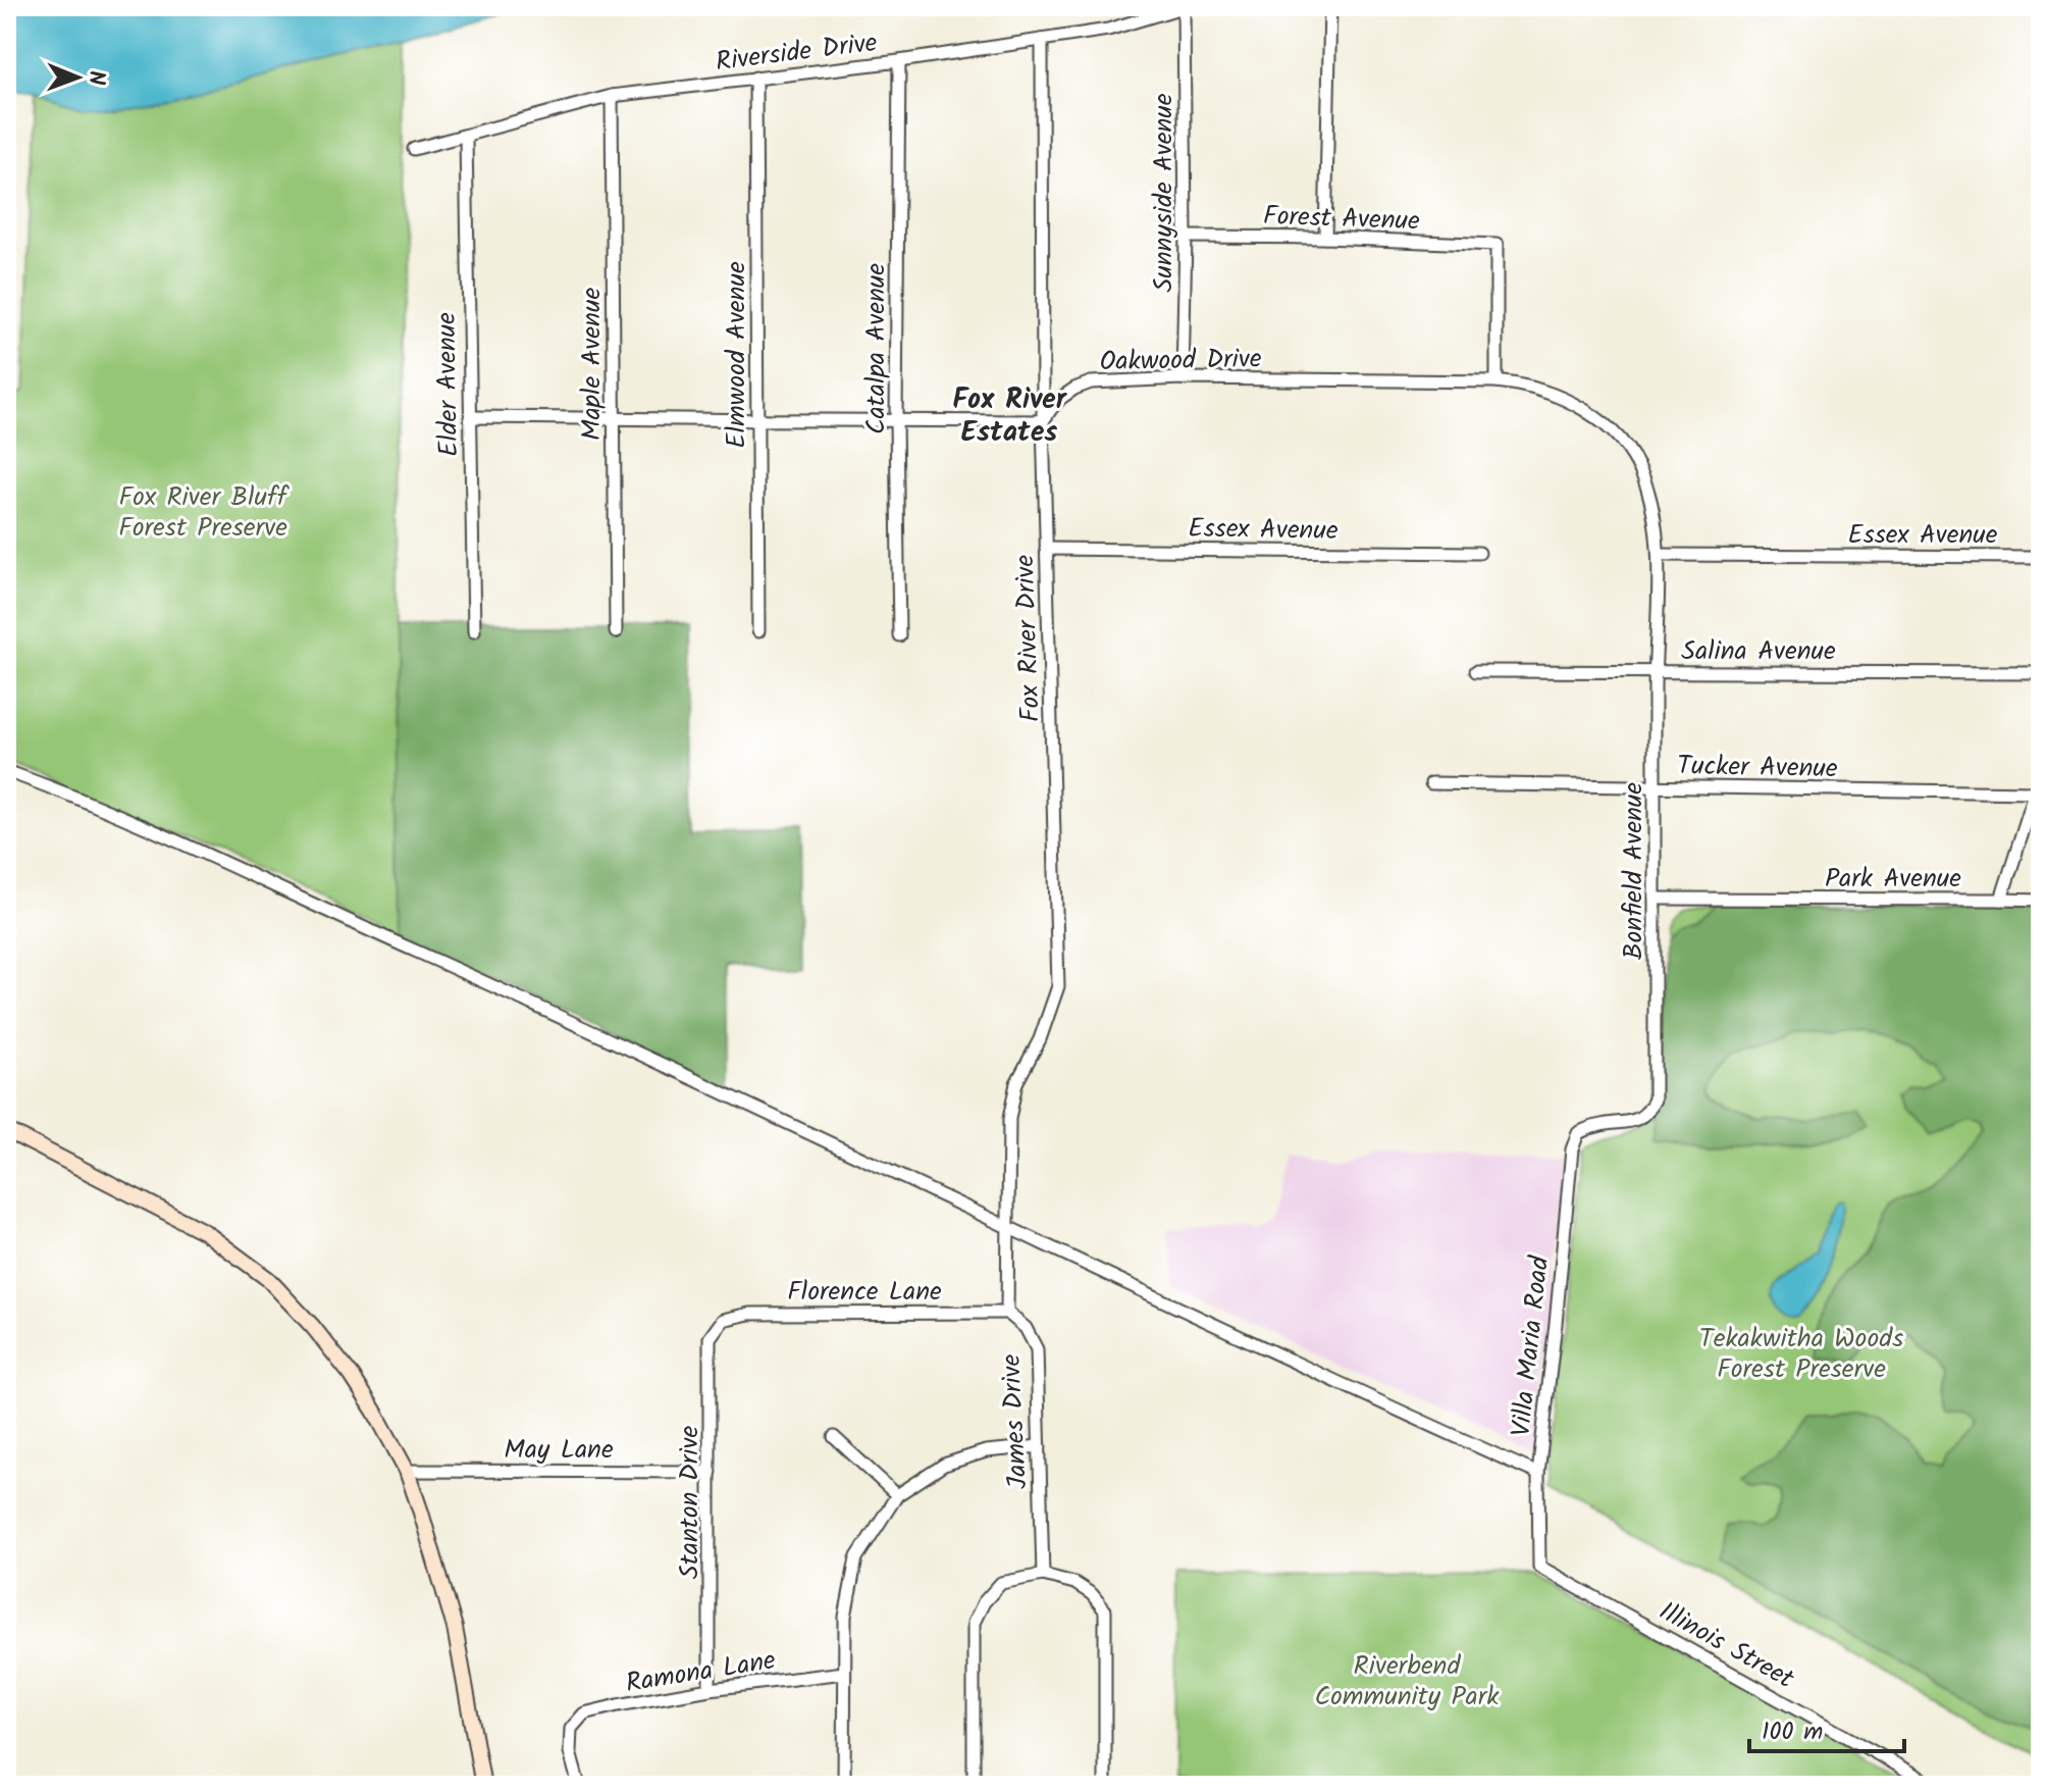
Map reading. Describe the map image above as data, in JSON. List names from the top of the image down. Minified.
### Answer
{"streets":{"street":["Riverside Drive","Sunnyside Avenue","Forest Avenue","Catalpa Avenue","Elmwood Avenue","Oakwood Drive","Maple Avenue","Elder Avenue","Essex Avenue","Fox River Drive","Salina Avenue","Tucker Avenue","Bonfield Avenue","Park Avenue","Florence Lane","Villa Maria Road","James Drive","May Lane","Stanton Drive","Illinois Street","Ramona Lane"]},"crossings":[["Riverside Drive","Sunnyside Avenue"],["Riverside Drive","Catalpa Avenue"],["Riverside Drive","Elmwood Avenue"],["Riverside Drive","Maple Avenue"],["Riverside Drive","Elder Avenue"],["Riverside Drive","Fox River Drive"],["Sunnyside Avenue","Forest Avenue"],["Sunnyside Avenue","Oakwood Drive"],["Forest Avenue","Oakwood Drive"],["Oakwood Drive","Essex Avenue"],["Oakwood Drive","Fox River Drive"],["Oakwood Drive","Bonfield Avenue"],["Essex Avenue","Fox River Drive"],["Essex Avenue","Bonfield Avenue"],["Salina Avenue","Bonfield Avenue"],["Tucker Avenue","Bonfield Avenue"],["Bonfield Avenue","Park Avenue"],["Bonfield Avenue","Villa Maria Road"],["Florence Lane","James Drive"],["Florence Lane","Stanton Drive"],["Villa Maria Road","Illinois Street"],["May Lane","Stanton Drive"],["Stanton Drive","Ramona Lane"]],"districts":["Fox River Estates"],"parks":["Fox River Bluff Forest Preserve","Tekakwitha Woods Forest Preserve","Riverbend Community Park"],"scale_bar":"100 m","north":"right"}
